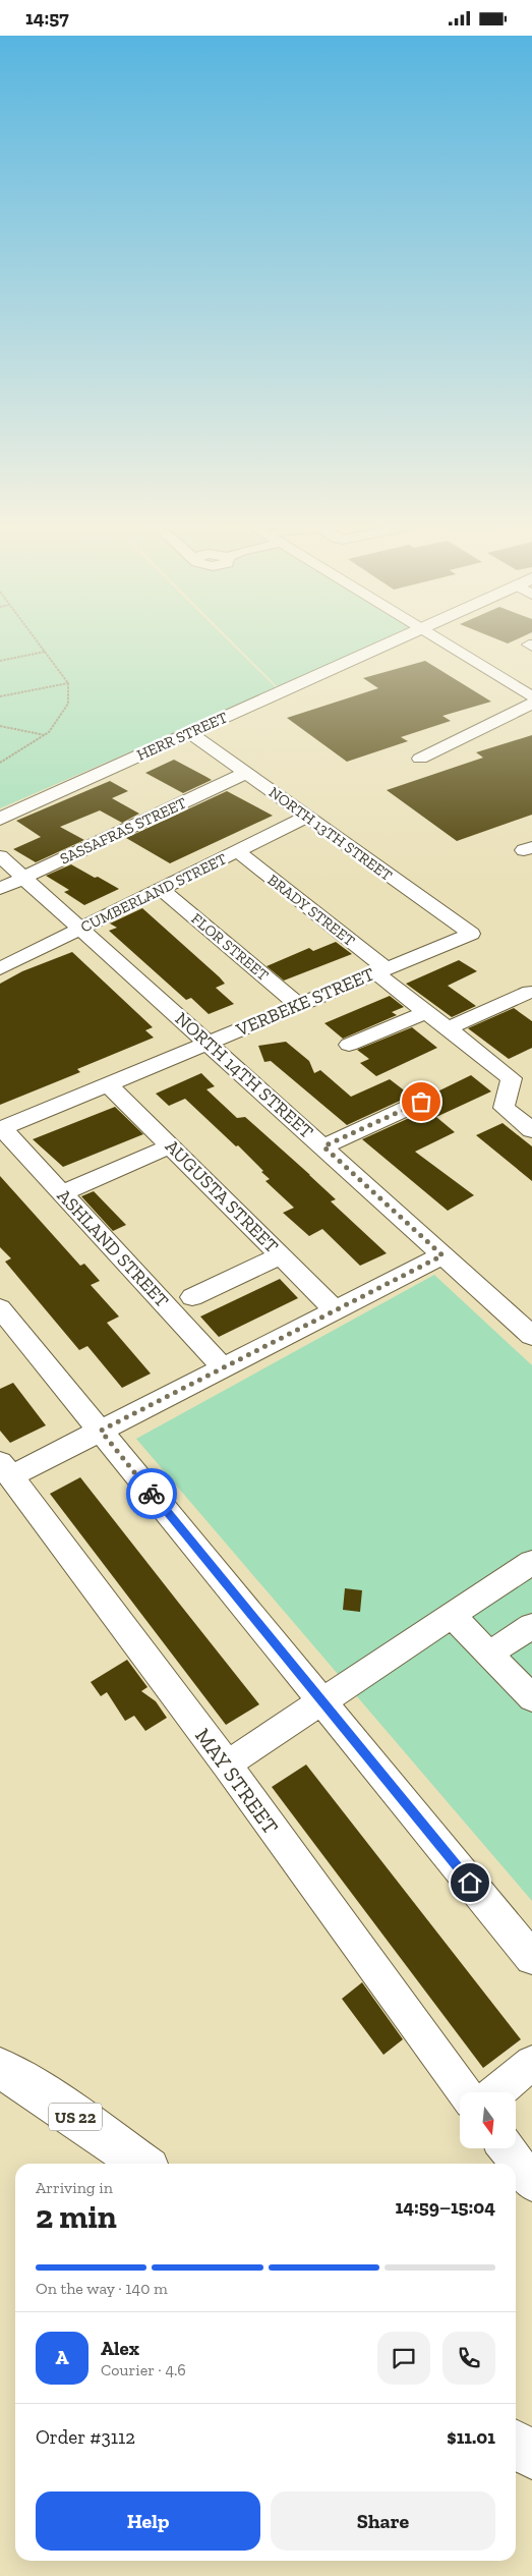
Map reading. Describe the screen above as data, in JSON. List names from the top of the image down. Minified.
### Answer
{"streets":{"main road":["HERR STREET","US 22"],"street":["SASSAFRAS STREET","NORTH 13TH STREET","CUMBERLAND STREET","BRADY STREET","FLOR STREET","VERBEKE STREET","NORTH 14TH STREET","AUGUSTA STREET","ASHLAND STREET","MAY STREET"]},"crossings":[["HERR STREET","NORTH 13TH STREET"],["SASSAFRAS STREET","NORTH 13TH STREET"],["SASSAFRAS STREET","NORTH 14TH STREET"],["NORTH 13TH STREET","CUMBERLAND STREET"],["NORTH 13TH STREET","VERBEKE STREET"],["CUMBERLAND STREET","BRADY STREET"],["CUMBERLAND STREET","FLOR STREET"],["CUMBERLAND STREET","NORTH 14TH STREET"],["BRADY STREET","VERBEKE STREET"],["FLOR STREET","VERBEKE STREET"],["VERBEKE STREET","NORTH 14TH STREET"],["VERBEKE STREET","AUGUSTA STREET"],["VERBEKE STREET","ASHLAND STREET"]],"north":"bottom","page":{"status":"14:57","heading":["2 min","Arriving in","14:59–15:04"],"panel":["Alex","Courier · 4.6","Order #3112","$11.01"],"bar":"On the way · 140 m","round":"A","buttons":["Help","Share"]}}
